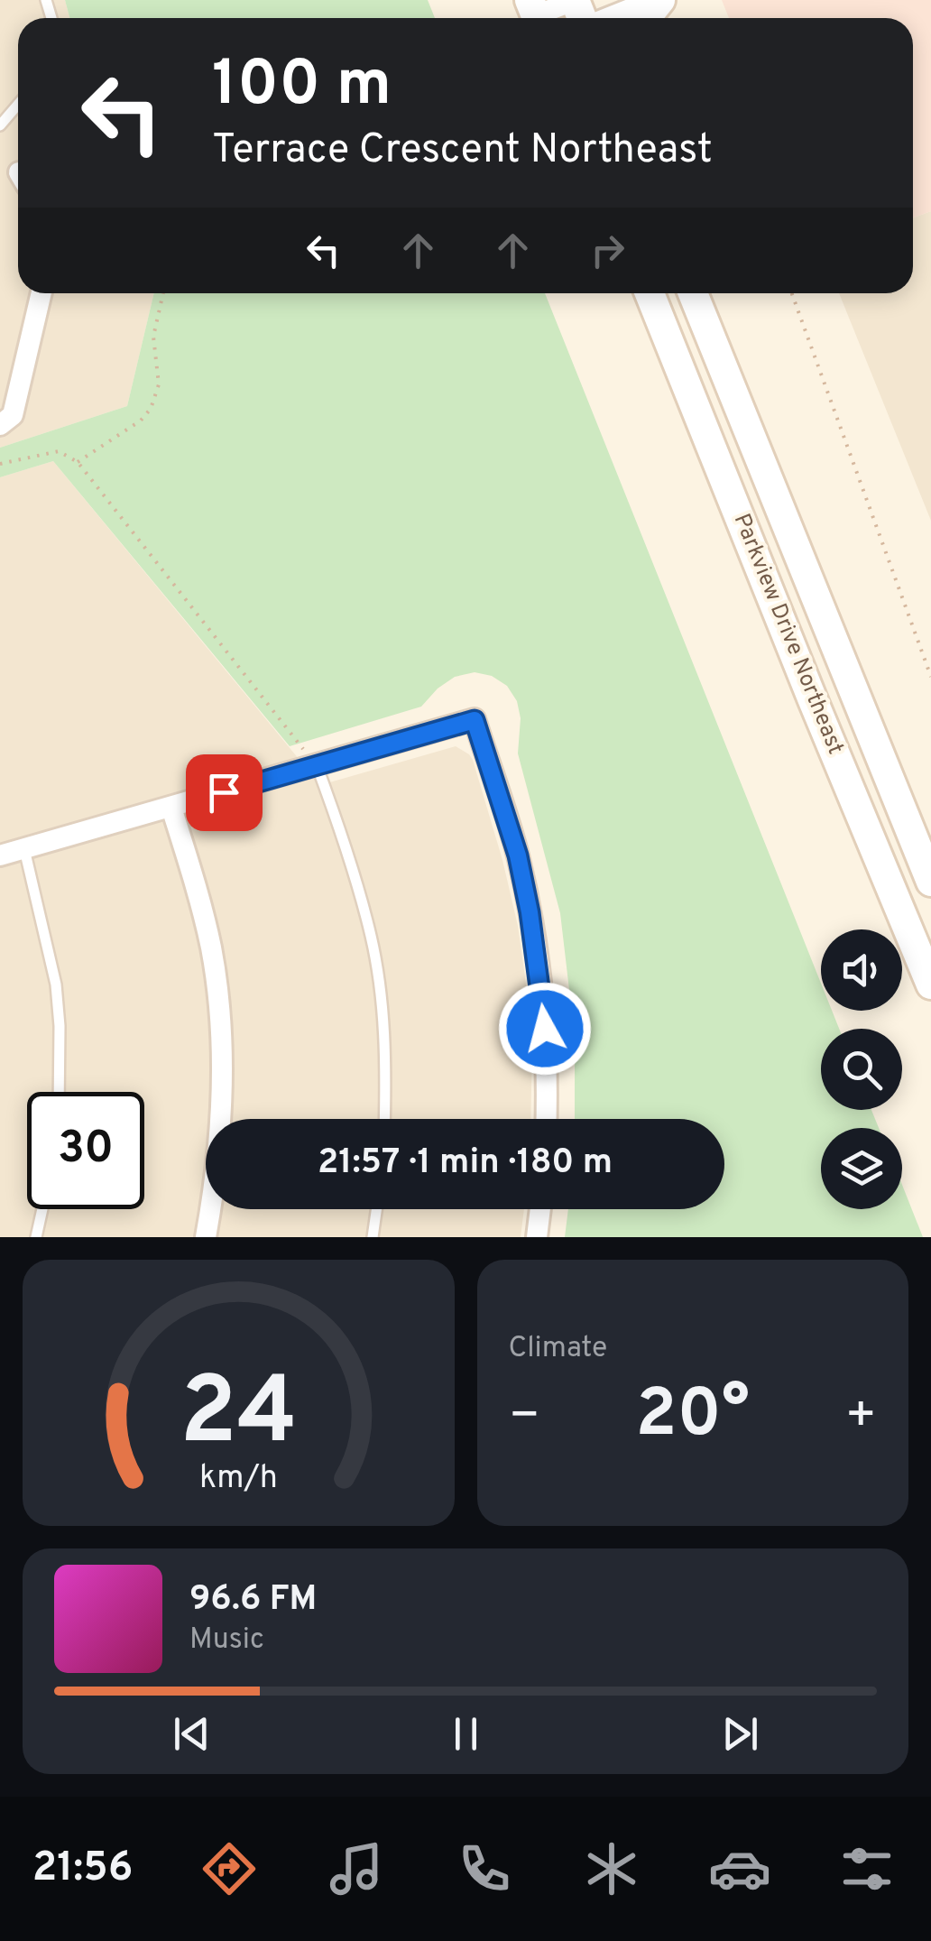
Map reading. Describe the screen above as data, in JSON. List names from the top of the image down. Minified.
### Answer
{"streets":{"main road":["Parkview Drive Northeast"]},"page":{"turn":["100 m","Terrace Crescent Northeast"],"limit":"30","trip":"21:57 · 1 min · 180 m","tile":"Climate","heat":["−","20°","+"],"song":["96.6 FM","Music"],"tabs":"21:56","gauge":["24","km/h"]}}
